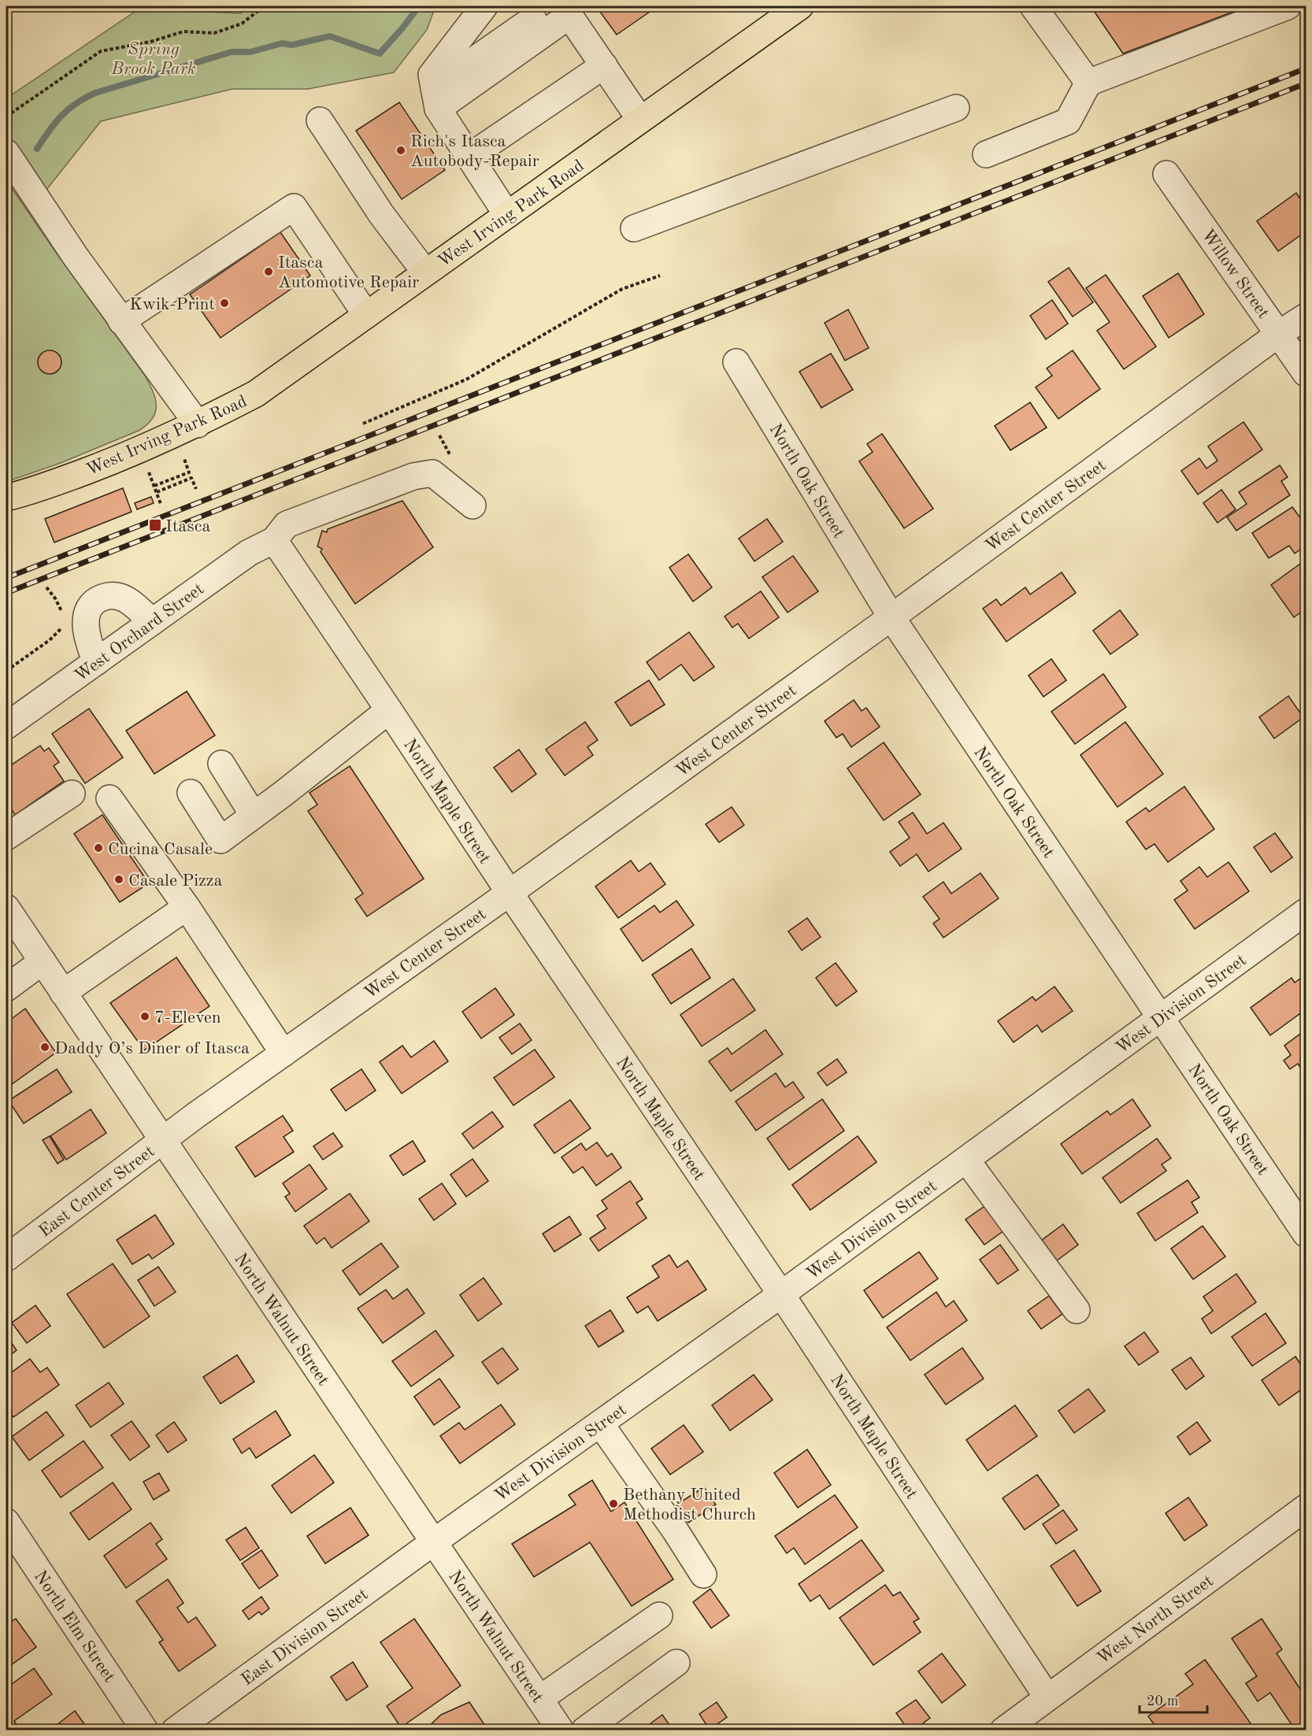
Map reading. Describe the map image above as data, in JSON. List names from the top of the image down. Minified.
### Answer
{"streets":{"main road":["West Irving Park Road"],"street":["Willow Street","North Oak Street","West Center Street","West Orchard Street","North Maple Street","West Division Street","East Center Street","North Walnut Street","West North Street","North Elm Street","East Division Street"]},"crossings":[["Willow Street","West Center Street"],["North Oak Street","West Center Street"],["North Oak Street","West Division Street"],["West Center Street","North Maple Street"],["West Center Street","East Center Street"],["West Center Street","North Walnut Street"],["West Orchard Street","North Maple Street"],["North Maple Street","West Division Street"],["North Maple Street","West North Street"],["West Division Street","North Walnut Street"],["West Division Street","East Division Street"],["East Center Street","North Walnut Street"],["North Walnut Street","East Division Street"]],"parks":["Spring Brook Park"],"places":{"other":["Rich's Itasca Autobody-Repair","Itasca Automotive Repair","Kwik-Print","Cucina Casale","Casale Pizza","7-Eleven","Daddy O’s Diner of Itasca","Bethany United Methodist Church"],"transit":["Itasca"]},"scale_bar":"20 m"}
